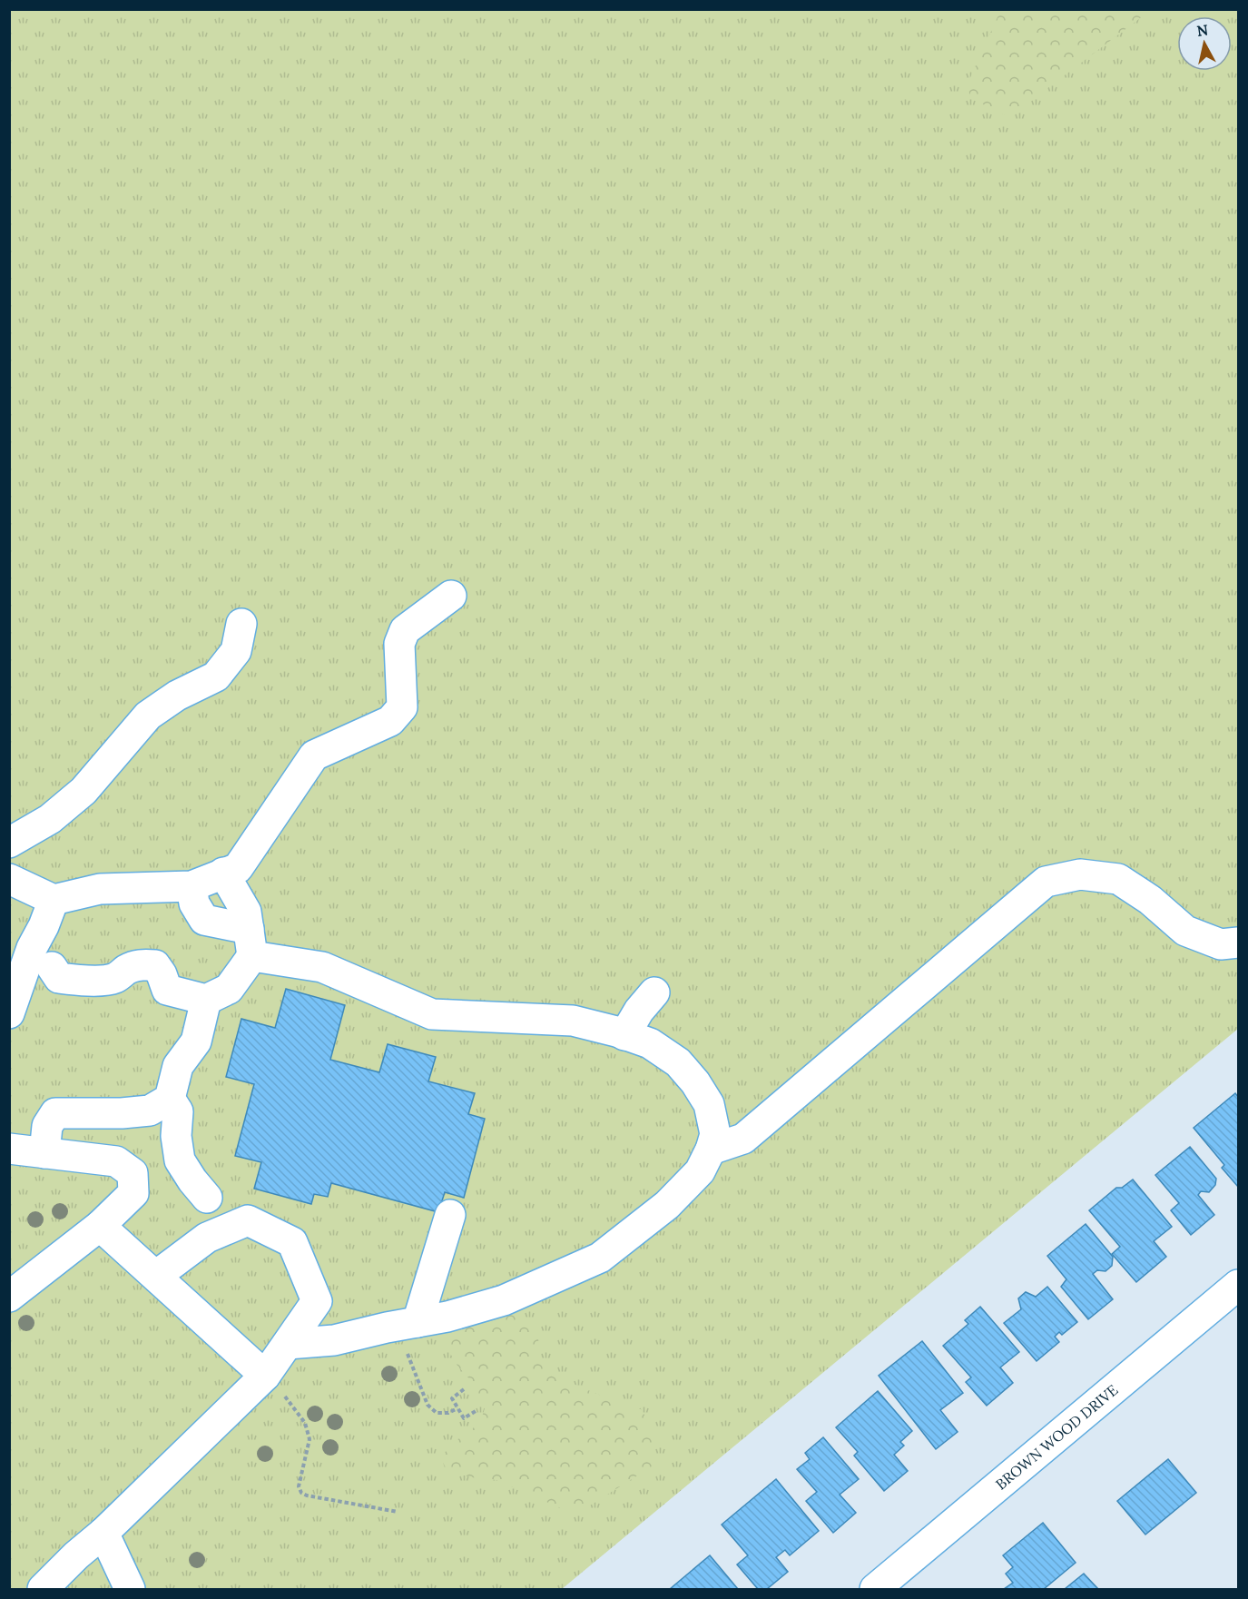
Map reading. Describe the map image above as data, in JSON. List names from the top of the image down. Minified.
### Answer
{"streets":{"street":["BROWN WOOD DRIVE"]},"north":"top"}
